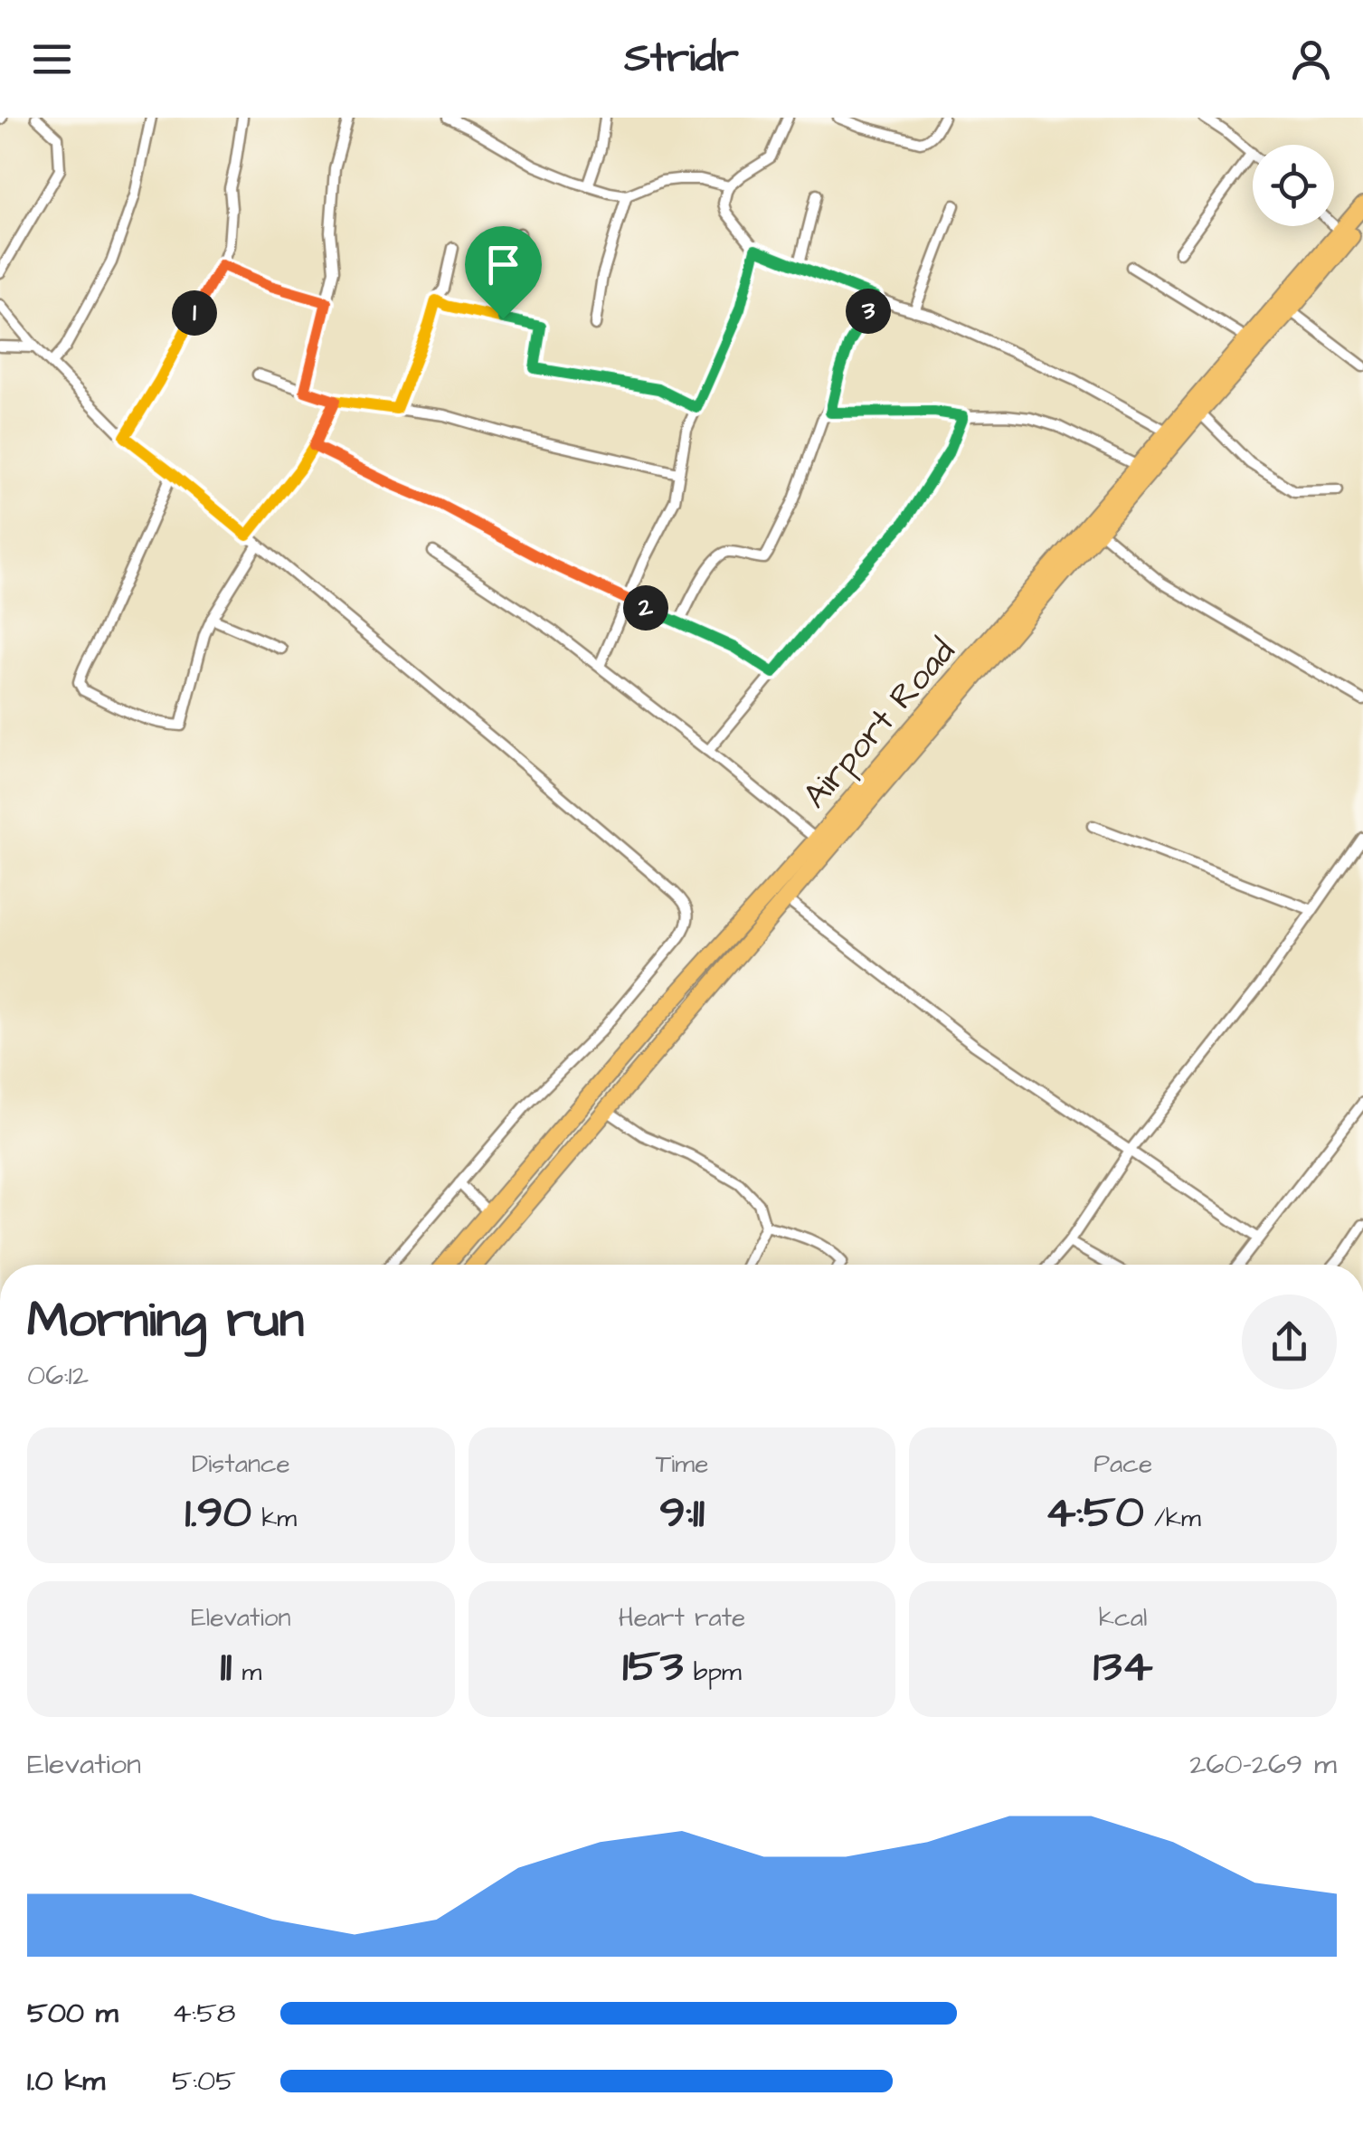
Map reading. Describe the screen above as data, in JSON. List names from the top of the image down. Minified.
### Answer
{"streets":{"highway":["Airport Road"]},"page":{"header":"Stridr","pins":["3","1","2"],"heading":["Morning run","06:12"],"stats":[["Distance","1.90 km"],["Time","9:11"],["Pace","4:50 /km"],["Elevation","11 m"],["Heart rate","153 bpm"],["kcal","134"]],"chart":["Elevation","260–269 m"],"list":[{"name":"500 m","note":"4:58"},{"name":"1.0 km","note":"5:05"}]}}
